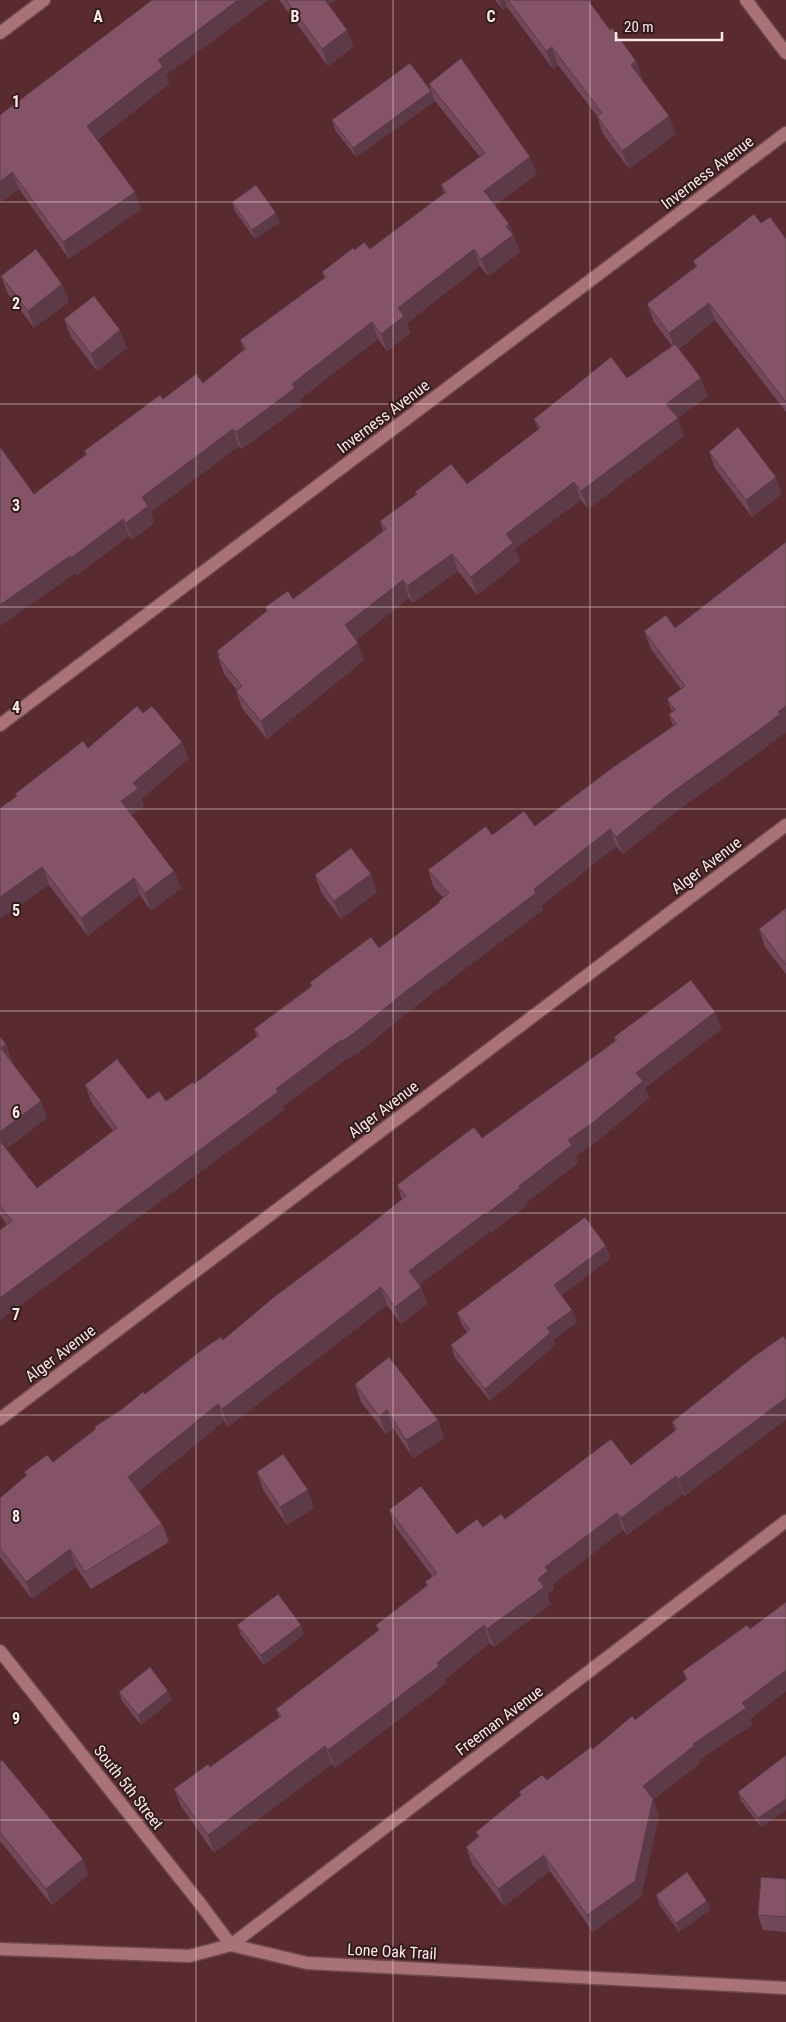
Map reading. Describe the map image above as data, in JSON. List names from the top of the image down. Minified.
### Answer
{"streets":{"street":["Inverness Avenue","Alger Avenue","Freeman Avenue","South 5th Street","Lone Oak Trail"]},"crossings":[["Freeman Avenue","South 5th Street"],["Freeman Avenue","Lone Oak Trail"],["South 5th Street","Lone Oak Trail"]],"scale_bar":"20 m","grid":{"columns":["A","B","C"],"rows":["1","2","3","4","5","6","7","8","9"]}}
